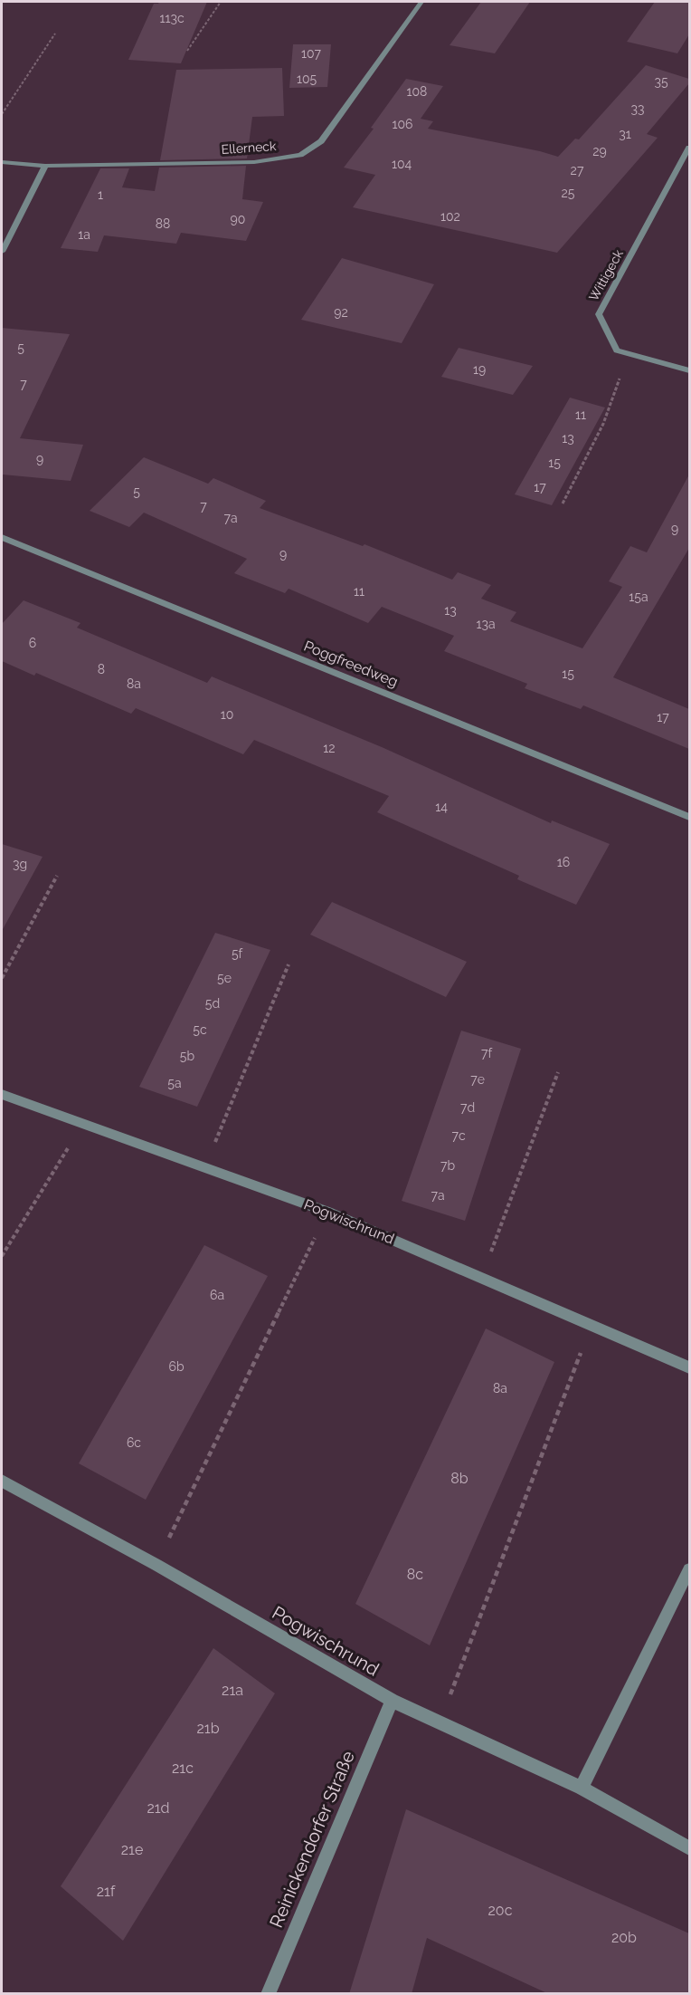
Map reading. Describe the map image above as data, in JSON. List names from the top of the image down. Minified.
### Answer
{"streets":{"street":["Ellerneck","Wittigeck","Poggfreedweg","Pogwischrund","Reinickendorfer Straße"]},"crossings":[["Pogwischrund","Reinickendorfer Straße"]],"house_numbers":["113c","107","105","35","108","33","106","31","29","104","27","25","1","102","90","88","1a","92","5","19","7","11","13","9","15","17","5","7","7a","9","9","11","15a","13","13a","6","8","15","8a","10","17","12","14","16","3g","5f","5e","5d","5c","7f","5b","7e","5a","7d","7c","7b","7a","6a","6b","8a","6c","8b","8c","21a","21b","21c","21d","21e","21f","20c","20b"]}
